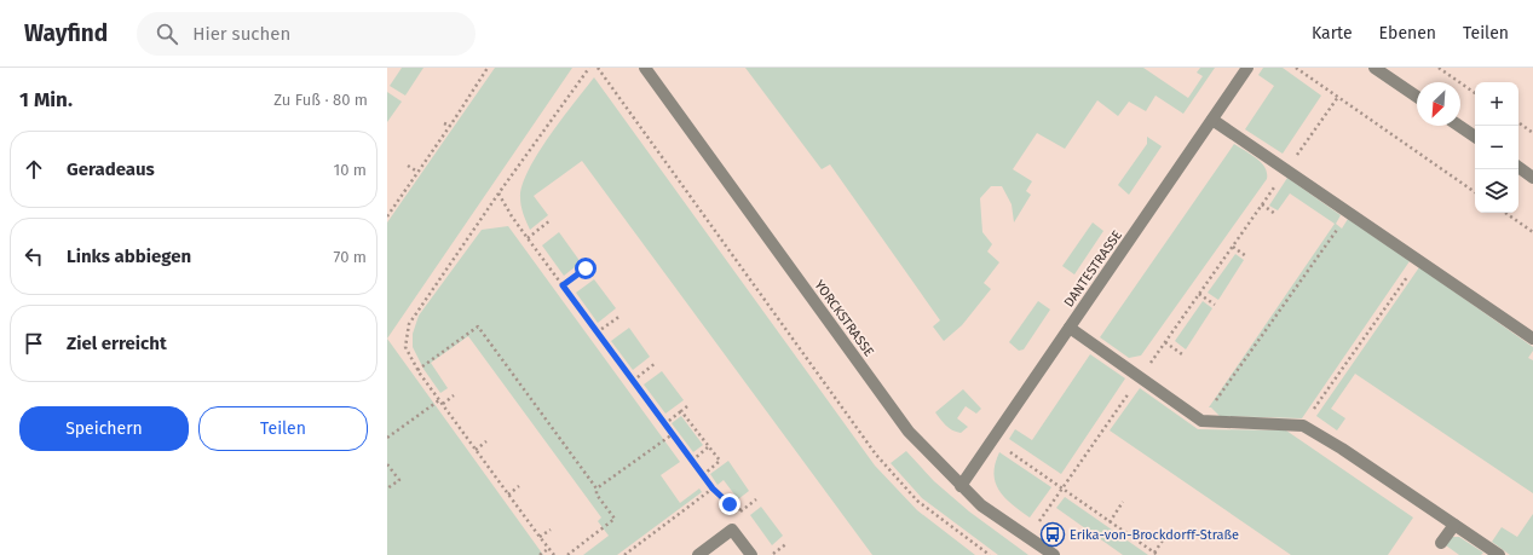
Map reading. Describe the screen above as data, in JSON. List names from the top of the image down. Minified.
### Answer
{"streets":{"street":["DANTESTRASSE","YORCKSTRASSE"]},"crossings":[["DANTESTRASSE","YORCKSTRASSE"]],"places":{"bus stop":["Erika-von-Brockdorff-Straße"]},"north":"bottom left","page":{"header":"Wayfind","search":"Hier suchen","nav":["Karte","Ebenen","Teilen"],"heading":["1 Min.","Zu Fuß · 80 m"],"map_buttons":["+","−"],"list":[["Geradeaus","10 m"],["Links abbiegen","70 m"],"Ziel erreicht"],"buttons":["Speichern","Teilen"]}}
